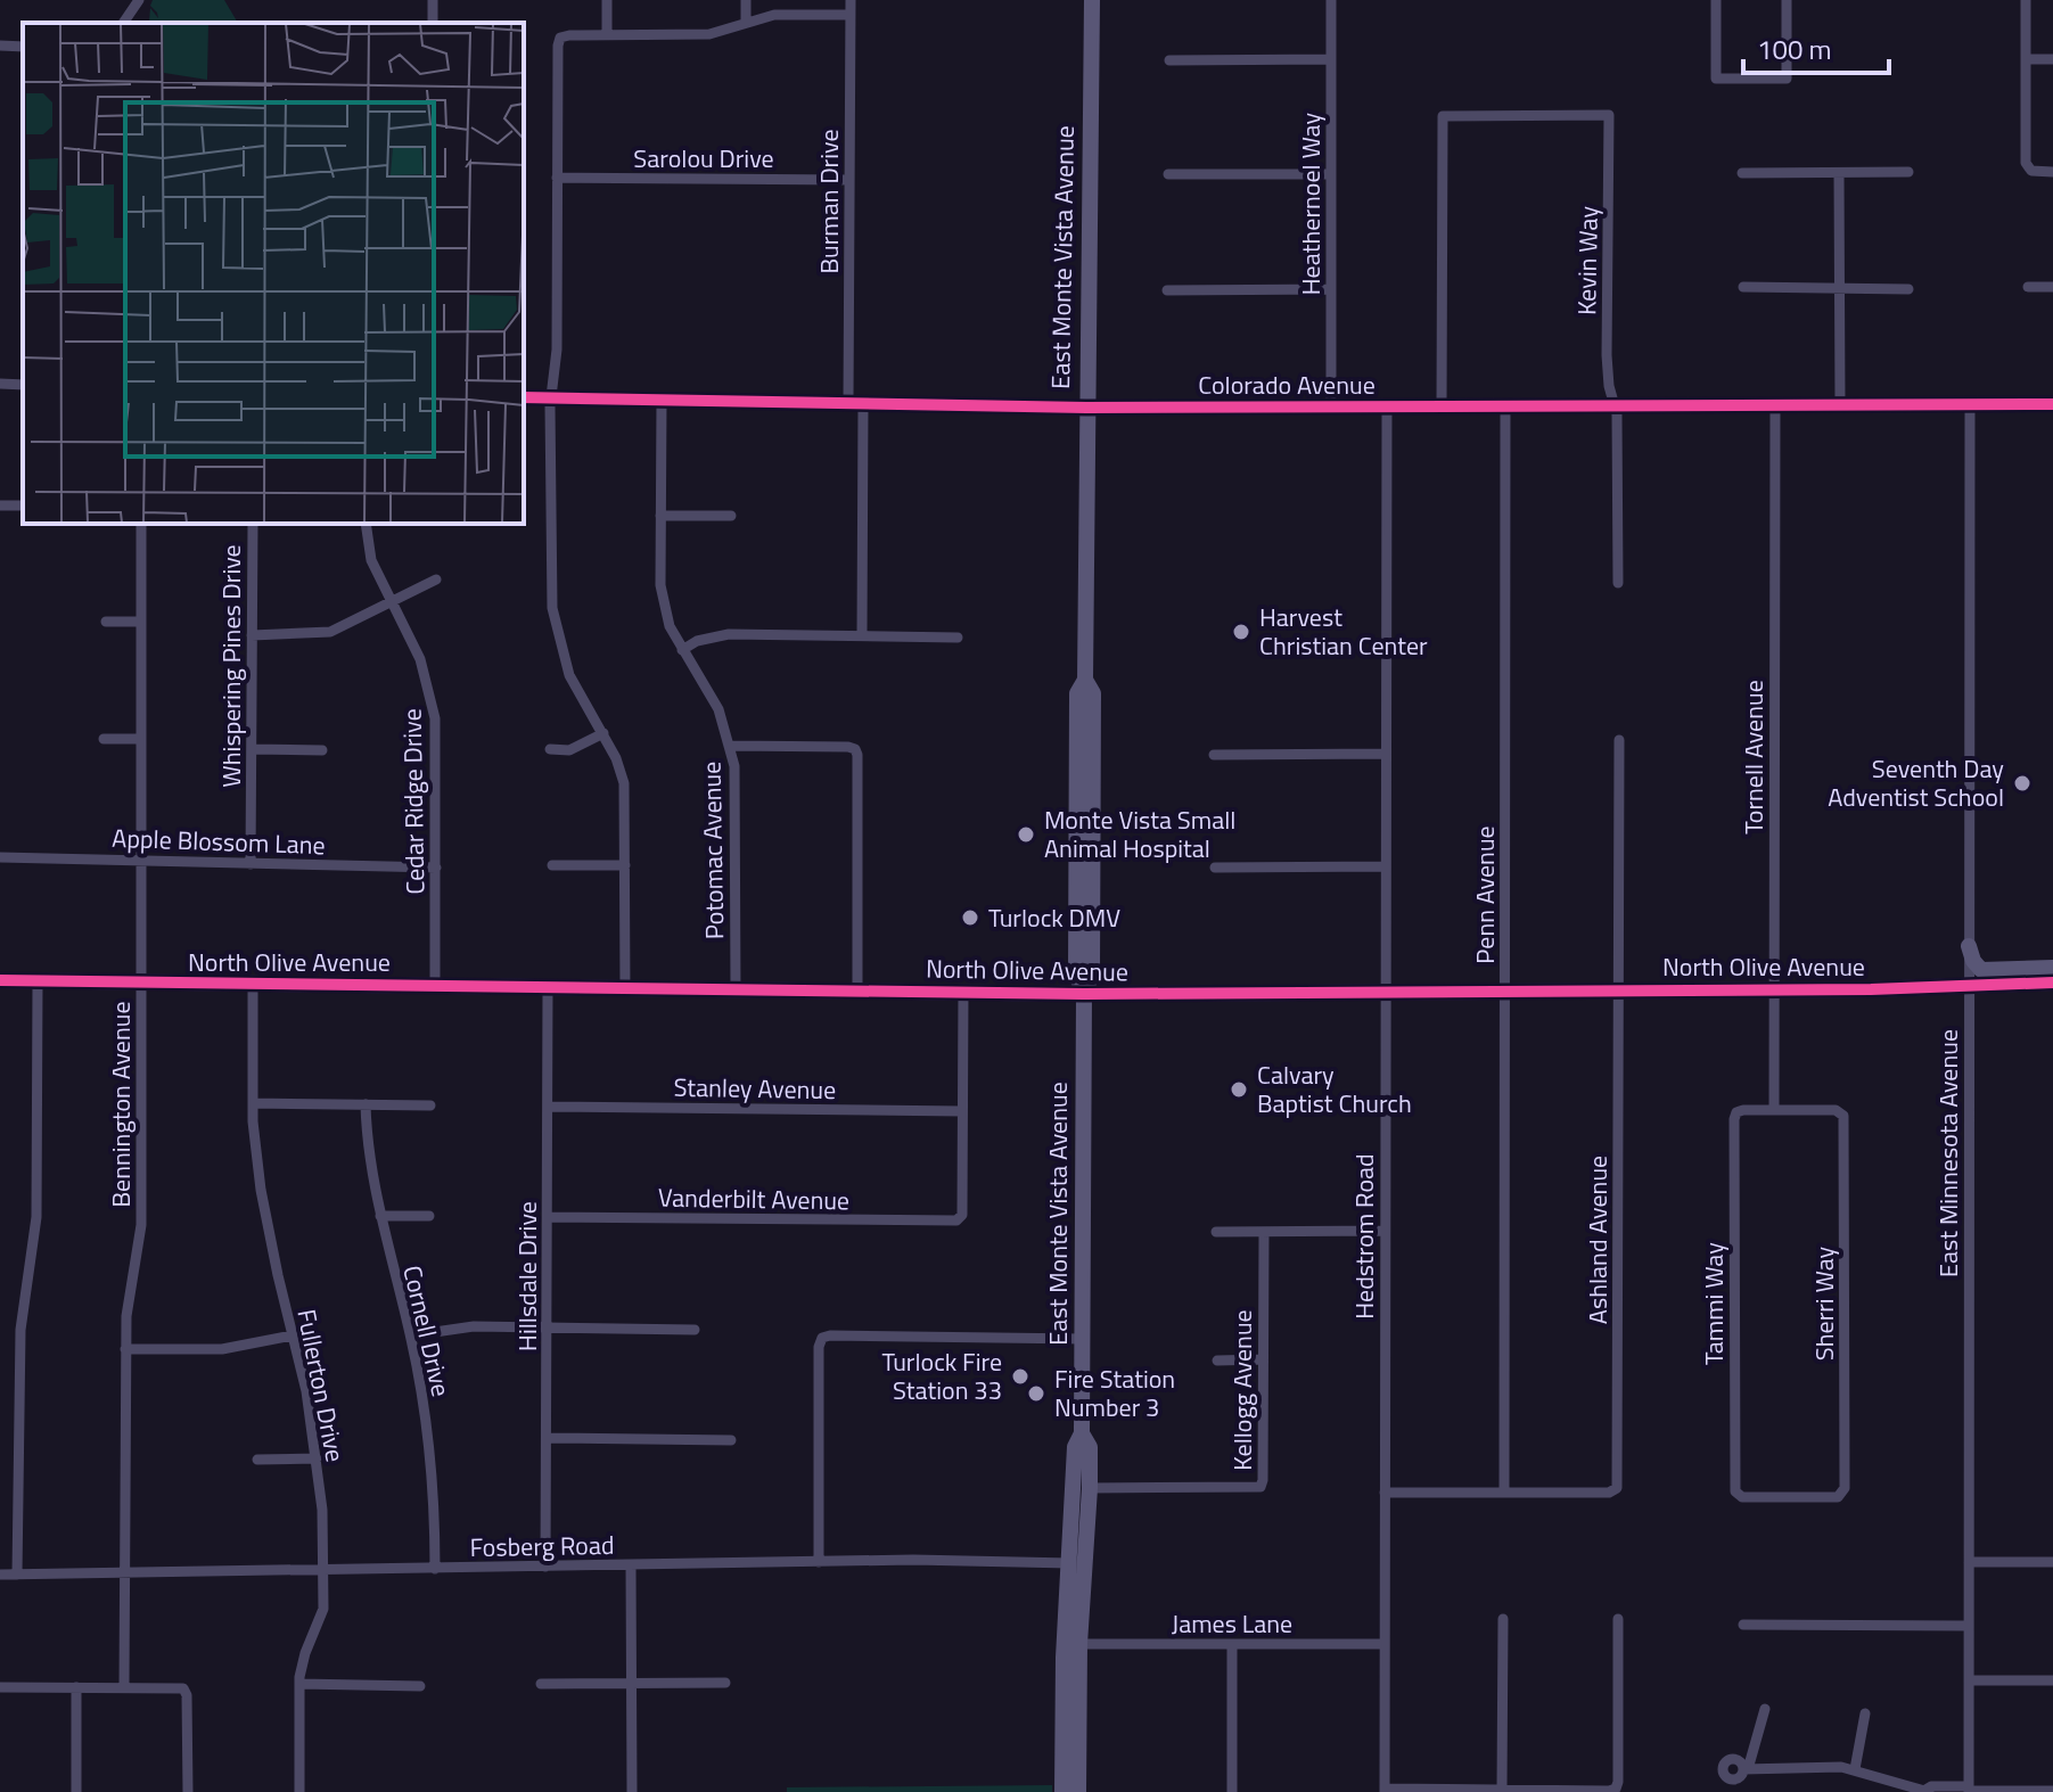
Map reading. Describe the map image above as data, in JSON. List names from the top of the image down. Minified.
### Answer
{"streets":{"main road":["East Monte Vista Avenue","North Olive Avenue"],"street":["Sarolou Drive","Burman Drive","Heathernoel Way","Kevin Way","Colorado Avenue","Whispering Pines Drive","Tornell Avenue","Cedar Ridge Drive","Apple Blossom Lane","Potomac Avenue","Penn Avenue","Stanley Avenue","Bennington Avenue","East Minnesota Avenue","Vanderbilt Avenue","Hedstrom Road","Ashland Avenue","Hillsdale Drive","Tammi Way","Sherri Way","Cornell Drive","Fullerton Drive","Kellogg Avenue","Fosberg Road","James Lane"]},"crossings":[["Sarolou Drive","Burman Drive"],["Burman Drive","Colorado Avenue"],["Heathernoel Way","Colorado Avenue"],["East Monte Vista Avenue","Colorado Avenue"],["East Monte Vista Avenue","North Olive Avenue"],["East Monte Vista Avenue","Kellogg Avenue"],["East Monte Vista Avenue","Fosberg Road"],["East Monte Vista Avenue","James Lane"],["Kevin Way","Colorado Avenue"],["Colorado Avenue","Tornell Avenue"],["Colorado Avenue","Potomac Avenue"],["Colorado Avenue","Penn Avenue"],["Colorado Avenue","East Minnesota Avenue"],["Colorado Avenue","Hedstrom Road"],["Whispering Pines Drive","Apple Blossom Lane"],["Tornell Avenue","North Olive Avenue"],["Tornell Avenue","Tammi Way"],["Tornell Avenue","Sherri Way"],["Cedar Ridge Drive","Apple Blossom Lane"],["Cedar Ridge Drive","North Olive Avenue"],["Apple Blossom Lane","Bennington Avenue"],["Potomac Avenue","North Olive Avenue"],["Penn Avenue","North Olive Avenue"],["Penn Avenue","Ashland Avenue"],["North Olive Avenue","Bennington Avenue"],["North Olive Avenue","East Minnesota Avenue"],["North Olive Avenue","Hedstrom Road"],["North Olive Avenue","Ashland Avenue"],["North Olive Avenue","Hillsdale Drive"],["North Olive Avenue","Fullerton Drive"],["Stanley Avenue","Vanderbilt Avenue"],["Stanley Avenue","Hillsdale Drive"],["Bennington Avenue","Fosberg Road"],["Vanderbilt Avenue","Hillsdale Drive"],["Hedstrom Road","James Lane"],["Hillsdale Drive","Fosberg Road"],["Tammi Way","Sherri Way"],["Cornell Drive","Fosberg Road"],["Fullerton Drive","Fosberg Road"]],"places":["Harvest Christian Center","Seventh Day Adventist School","Monte Vista Small Animal Hospital","Turlock DMV","Calvary Baptist Church","Turlock Fire Station 33","Fire Station Number 3"],"scale_bar":"100 m"}
